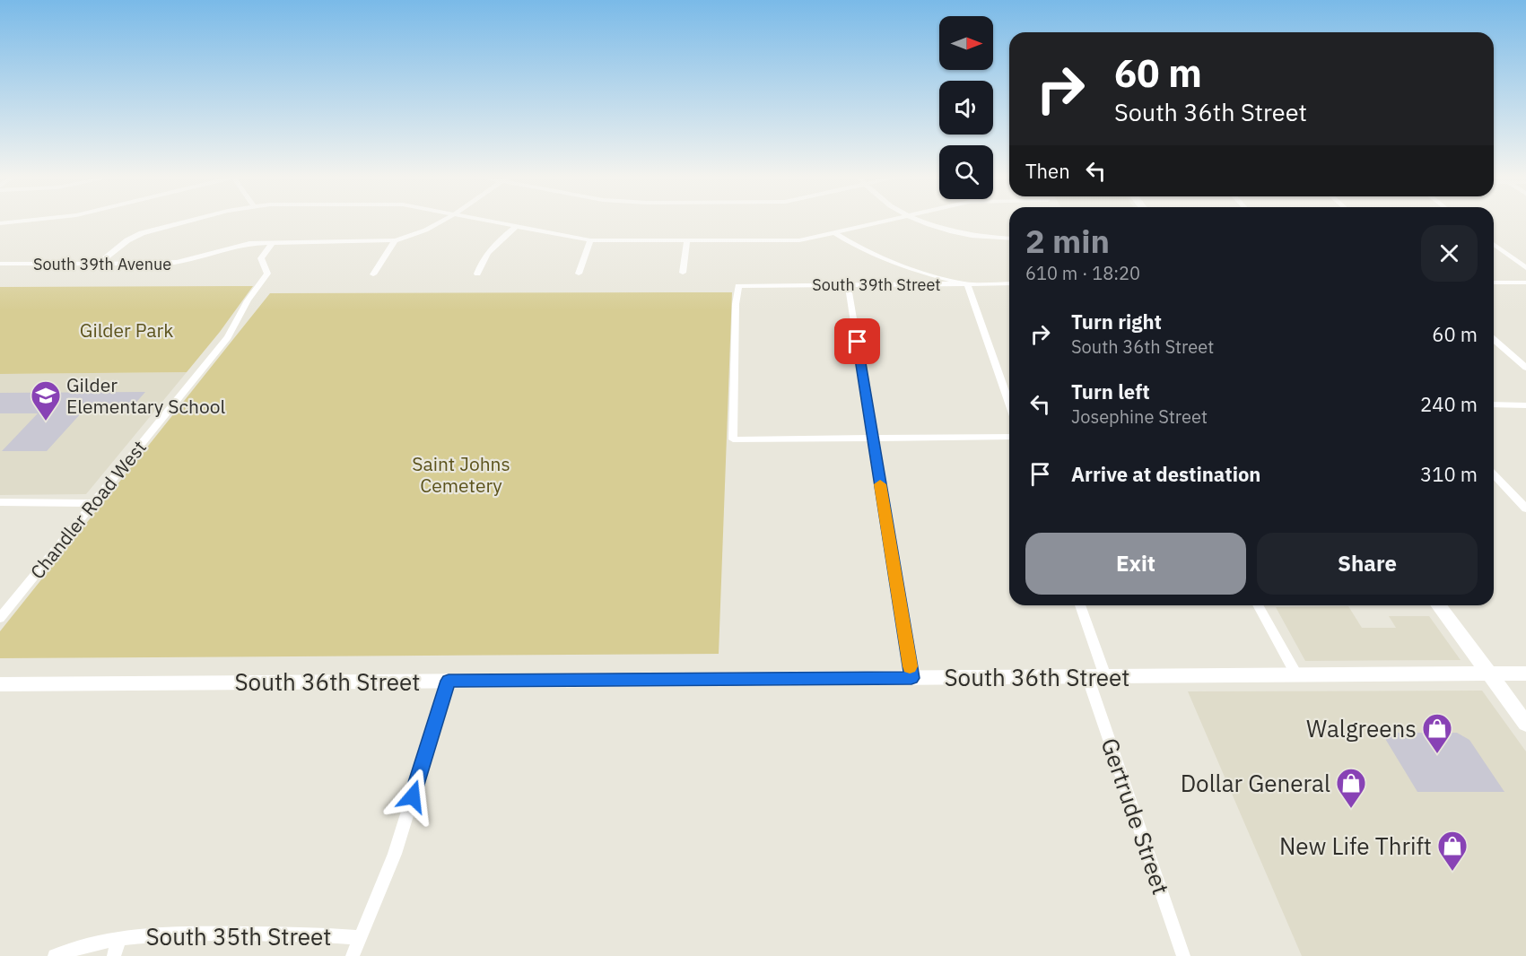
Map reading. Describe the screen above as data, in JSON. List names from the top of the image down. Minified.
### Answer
{"streets":{"main road":["South 36th Street"],"street":["South 39th Avenue","South 39th Street","Chandler Road West","Gertrude Street","South 35th Street"]},"crossings":[["South 39th Avenue","Chandler Road West"],["South 36th Street","Gertrude Street"]],"parks":["Gilder Park","Saint Johns Cemetery"],"places":{"school or university":["Gilder Elementary School"],"shop":["Walgreens","Dollar General","New Life Thrift"]},"north":"right","page":{"turn":["60 m","South 36th Street"],"then":"Then","heading":["2 min","610 m · 18:20"],"list":[{"name":"Turn right","note":"South 36th Street","value":"60 m"},{"name":"Turn left","note":"Josephine Street","value":"240 m"},{"name":"Arrive at destination","value":"310 m"}],"buttons":["Exit","Share"]}}
